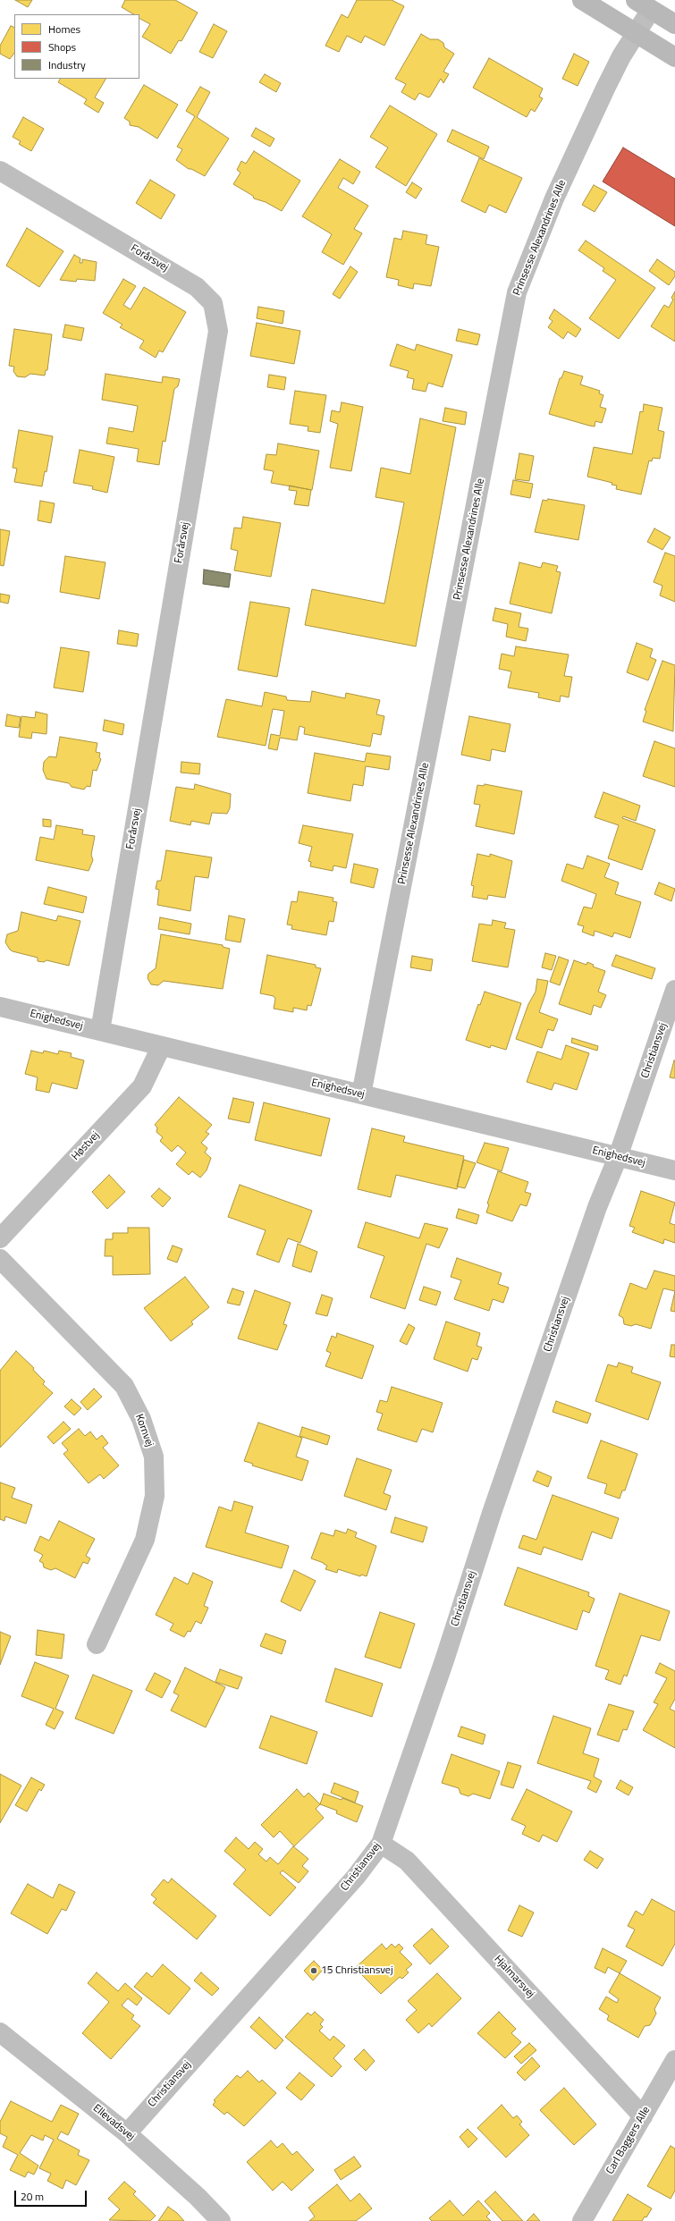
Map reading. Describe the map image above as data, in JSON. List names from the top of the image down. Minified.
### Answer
{"streets":{"street":["Prinsesse Alexandrines Alle","Forårsvej","Enighedsvej","Christiansvej","Høstvej","Kornvej","Hjalmarsvej","Ellevadsvej","Carl Baggers Alle"]},"crossings":[["Prinsesse Alexandrines Alle","Enighedsvej"],["Forårsvej","Enighedsvej"],["Enighedsvej","Christiansvej"],["Enighedsvej","Høstvej"],["Christiansvej","Hjalmarsvej"],["Christiansvej","Ellevadsvej"],["Hjalmarsvej","Carl Baggers Alle"]],"places":["15 Christiansvej"],"legend":["Homes","Shops","Industry"],"scale_bar":"20 m"}
